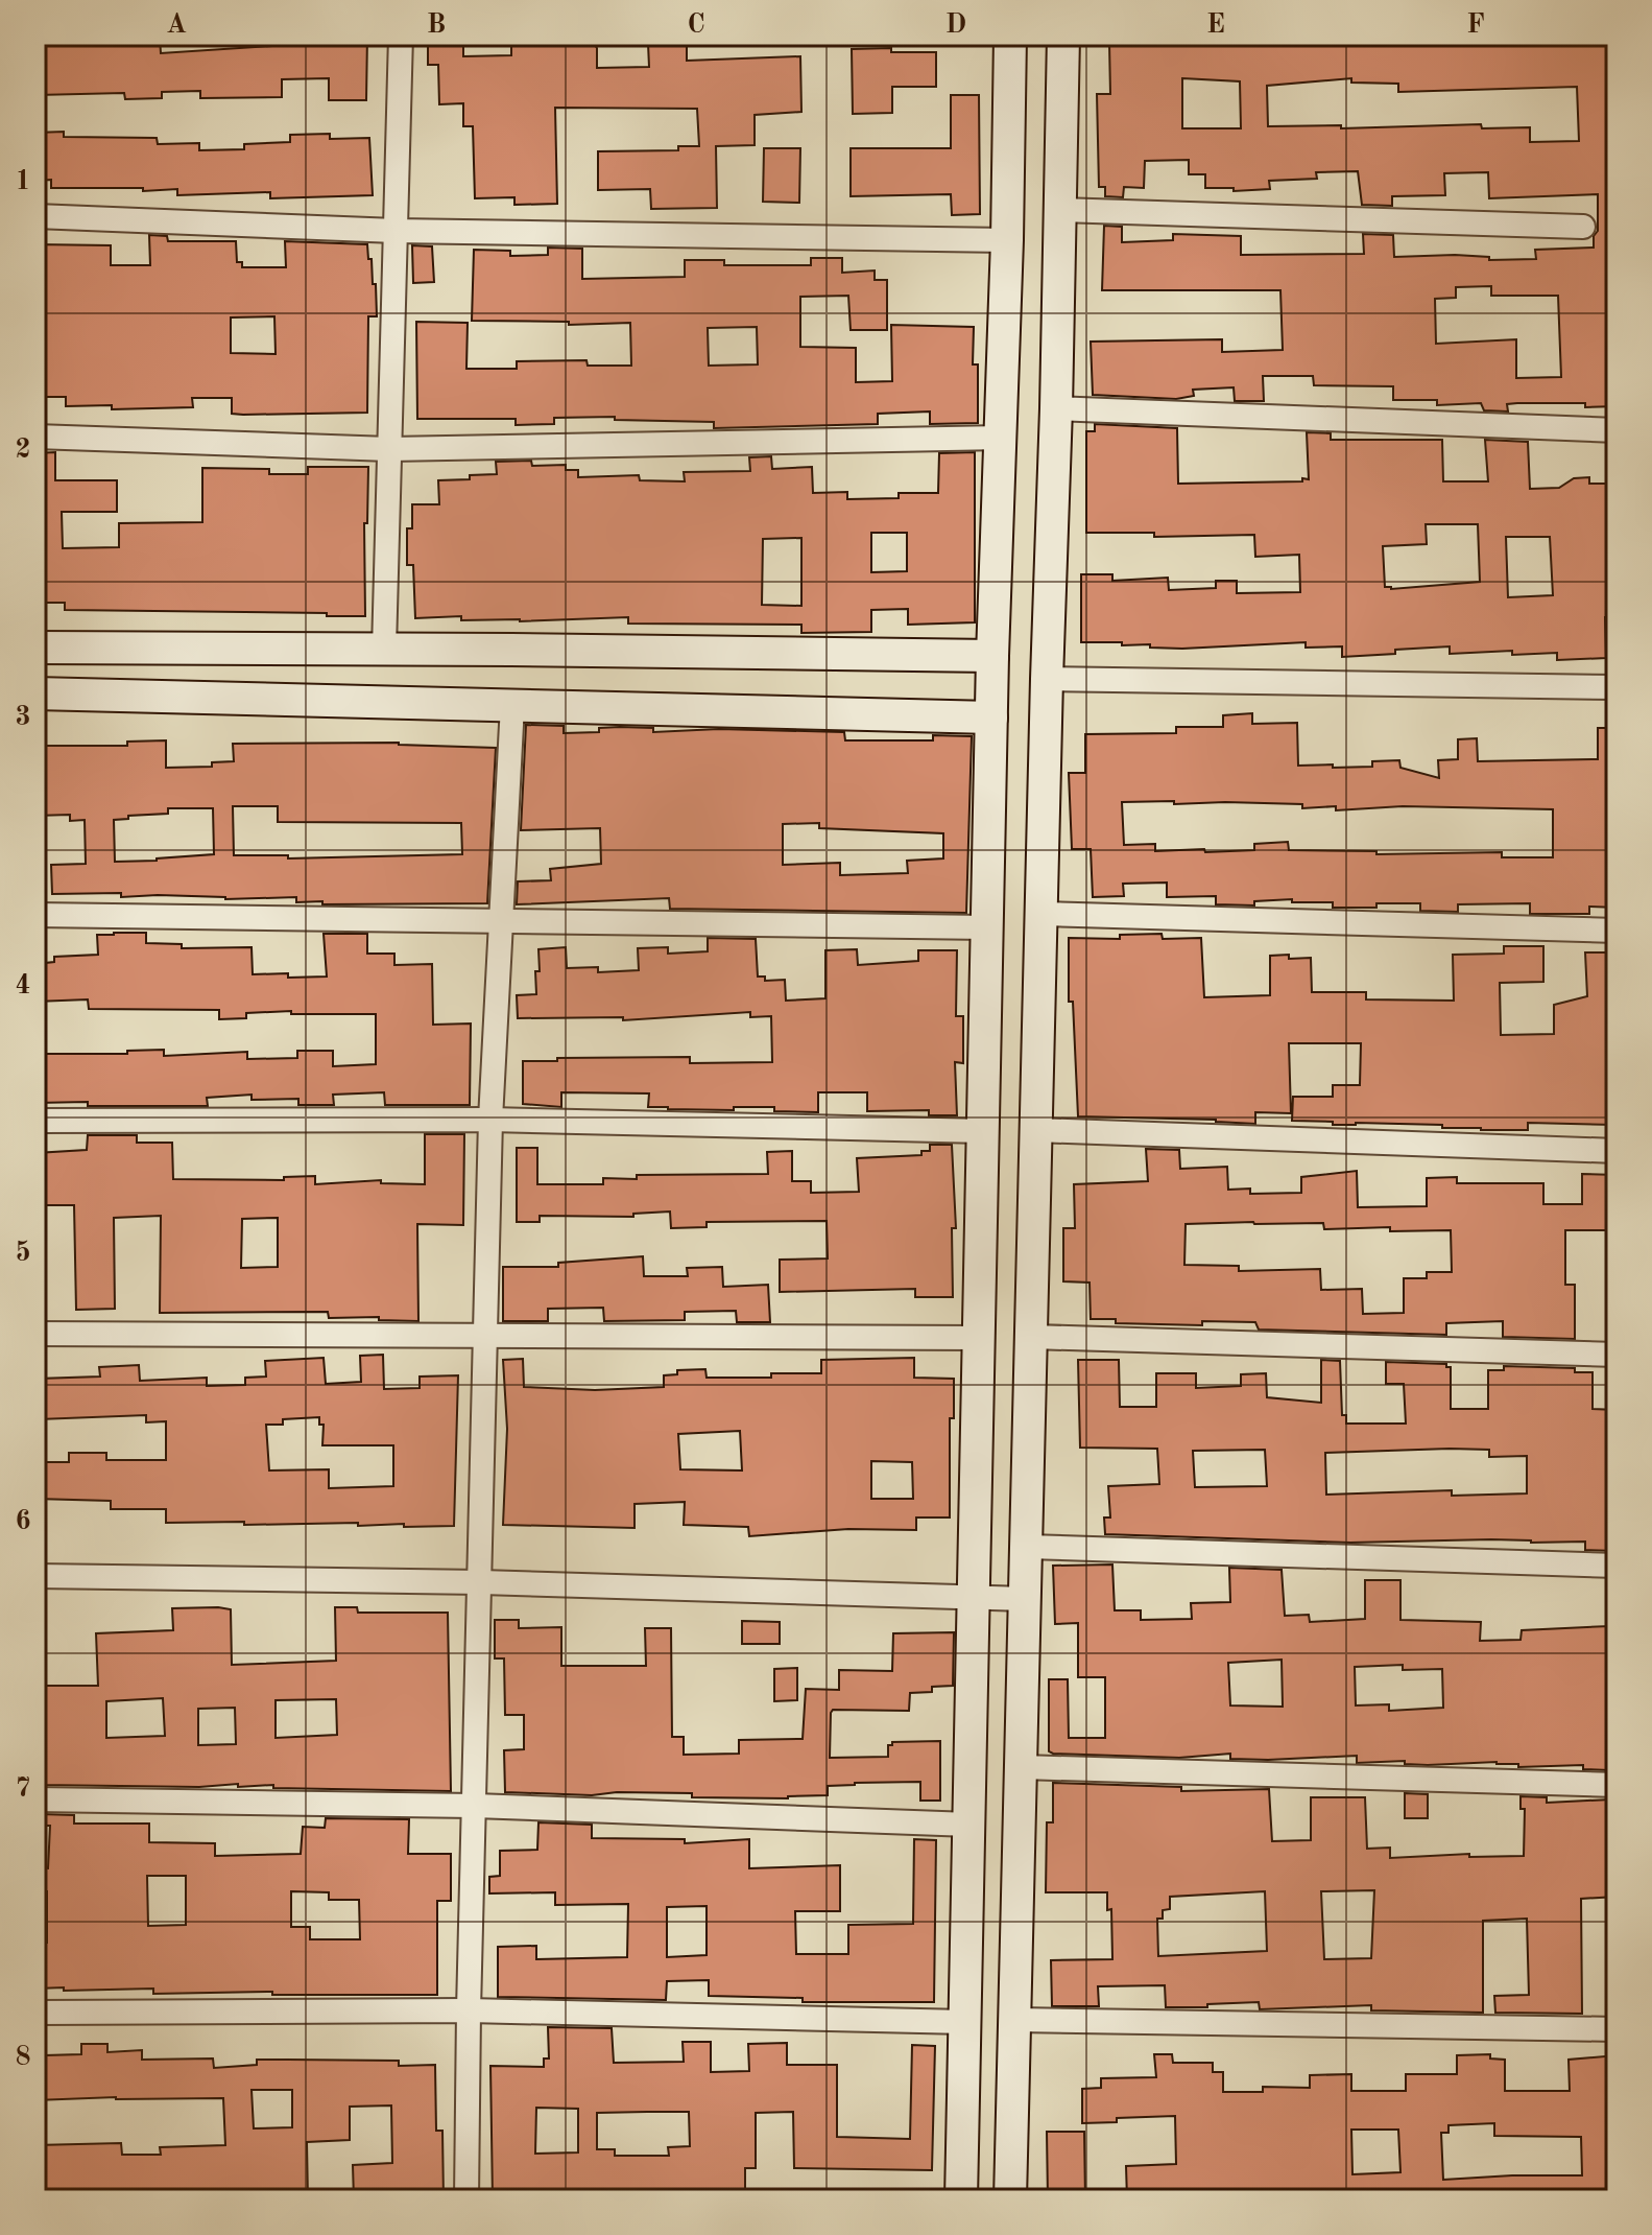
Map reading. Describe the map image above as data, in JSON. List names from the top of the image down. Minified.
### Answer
{"grid":{"columns":["A","B","C","D","E","F"],"rows":["1","2","3","4","5","6","7","8"]}}
